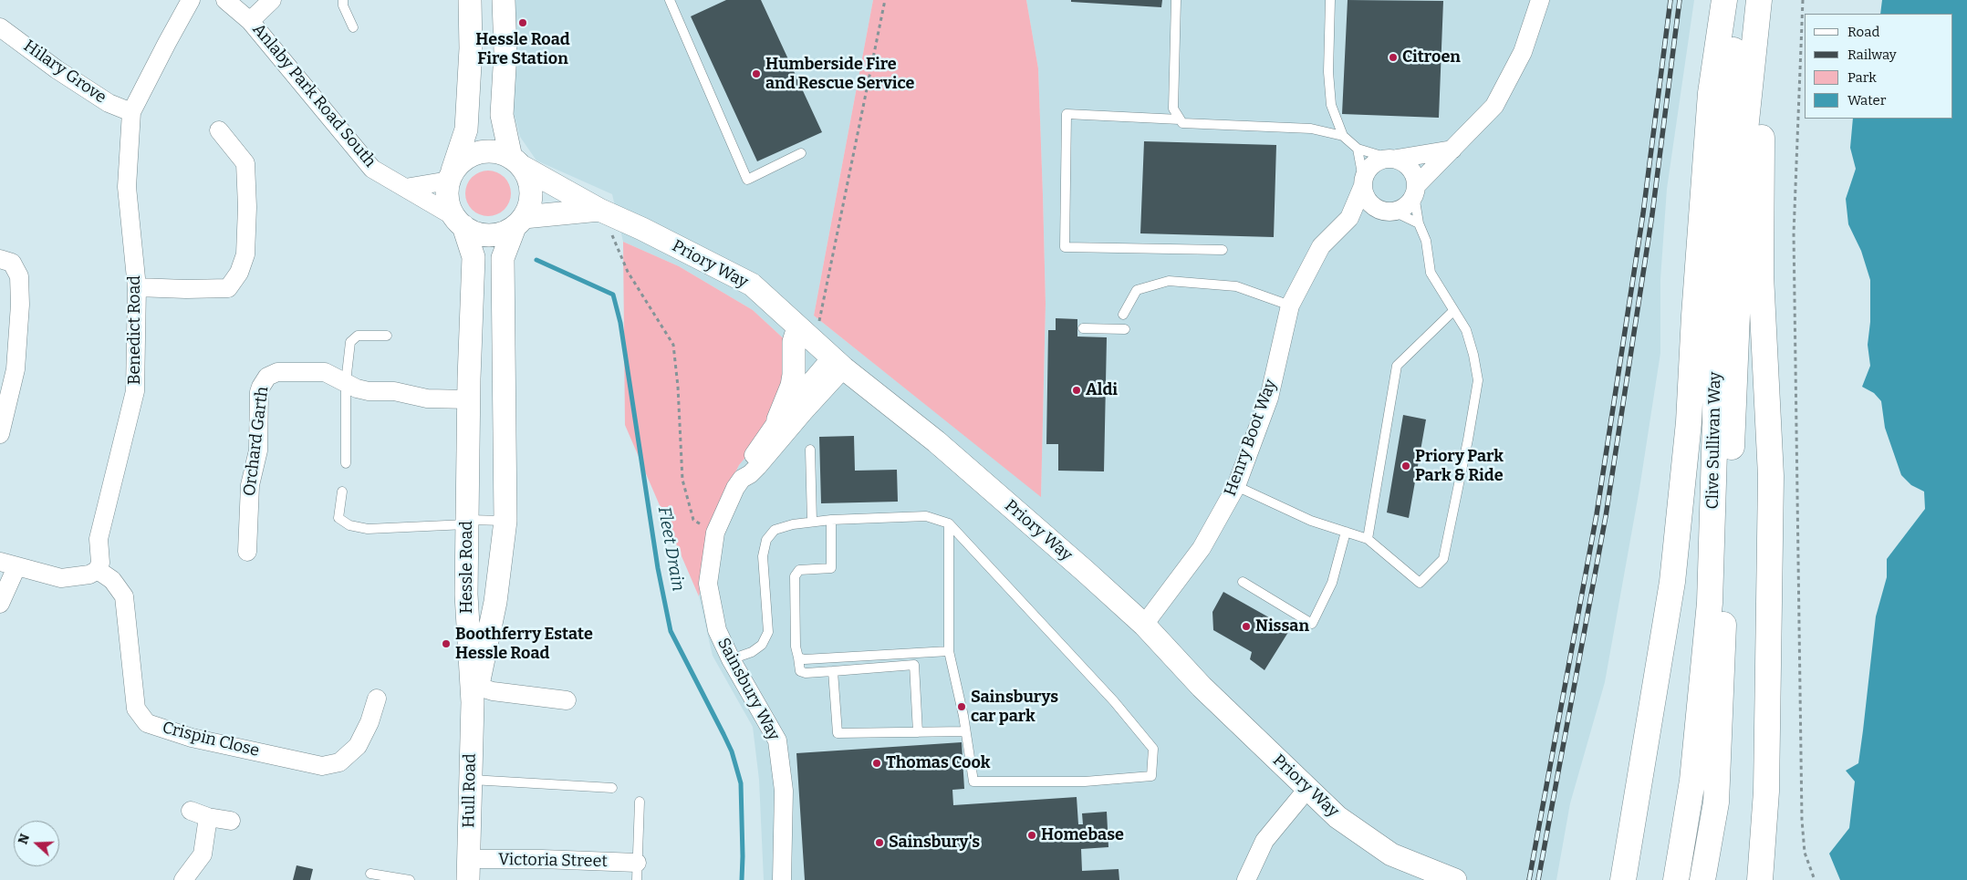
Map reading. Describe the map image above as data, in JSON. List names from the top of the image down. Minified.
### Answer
{"streets":{"highway":["Clive Sullivan Way"],"street":["Hilary Grove","Anlaby Park Road South","Priory Way","Benedict Road","Henry Boot Way","Orchard Garth","Hessle Road","Sainsbury Way","Crispin Close","Hull Road","Victoria Street"]},"crossings":[["Hilary Grove","Benedict Road"],["Anlaby Park Road South","Priory Way"],["Anlaby Park Road South","Hessle Road"],["Priory Way","Henry Boot Way"],["Priory Way","Hessle Road"],["Priory Way","Sainsbury Way"],["Benedict Road","Crispin Close"],["Orchard Garth","Hessle Road"],["Hessle Road","Hull Road"],["Hull Road","Victoria Street"]],"water":["Fleet Drain"],"places":["Hessle Road Fire Station","Citroen","Humberside Fire and Rescue Service","Aldi","Priory Park Park & Ride","Nissan","Boothferry Estate Hessle Road","Sainsburys car park","Thomas Cook","Homebase","Sainsbury's"],"legend":["Road","Railway","Park","Water"],"north":"left"}
